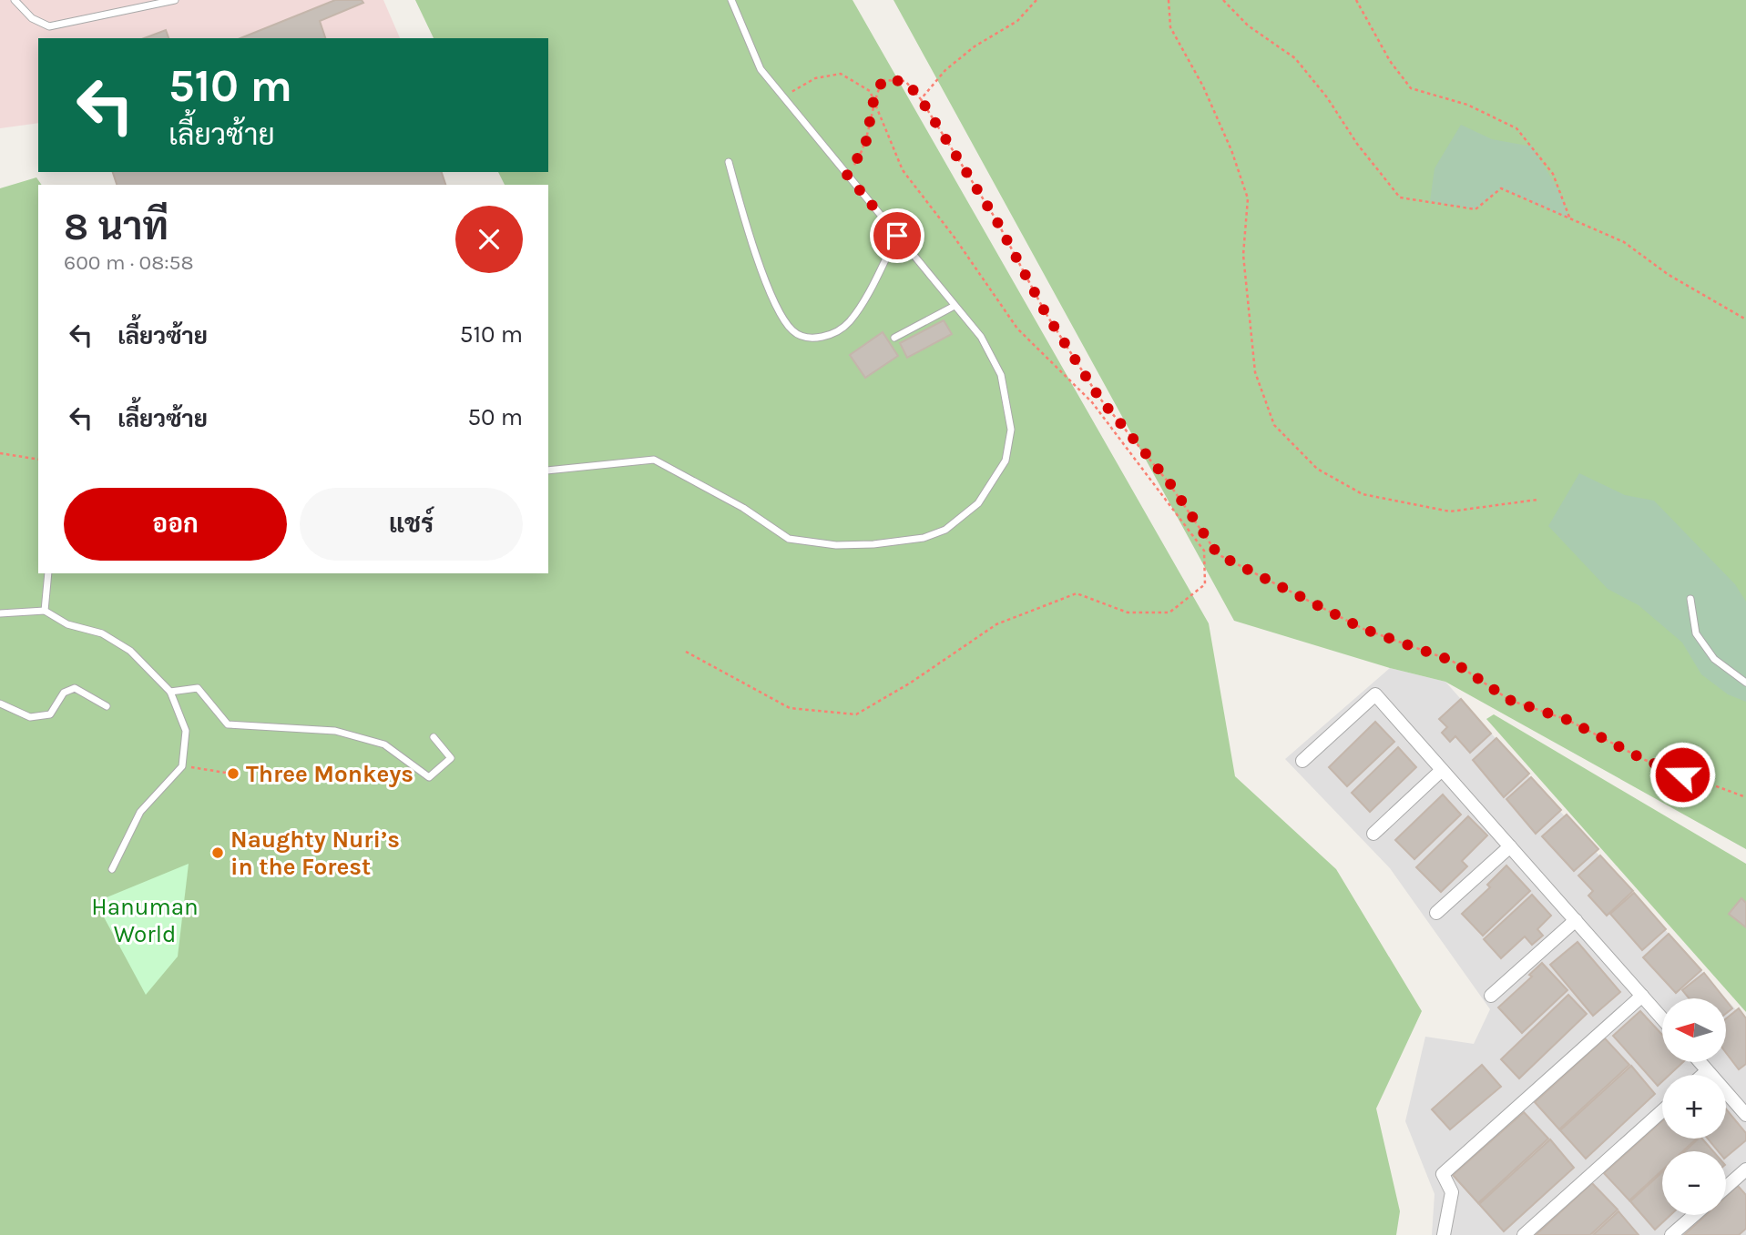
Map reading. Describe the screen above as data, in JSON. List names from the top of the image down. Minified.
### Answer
{"parks":["Hanuman World"],"places":["Three Monkeys","Naughty Nuri’s in the Forest"],"north":"left","page":{"turn":["510 m","เลี้ยวซ้าย"],"heading":["8 นาที","600 m · 08:58"],"list":[{"name":"เลี้ยวซ้าย","value":"510 m"},{"name":"เลี้ยวซ้าย","value":"50 m"}],"buttons":["ออก","แชร์"],"map_buttons":["+","−"]}}
